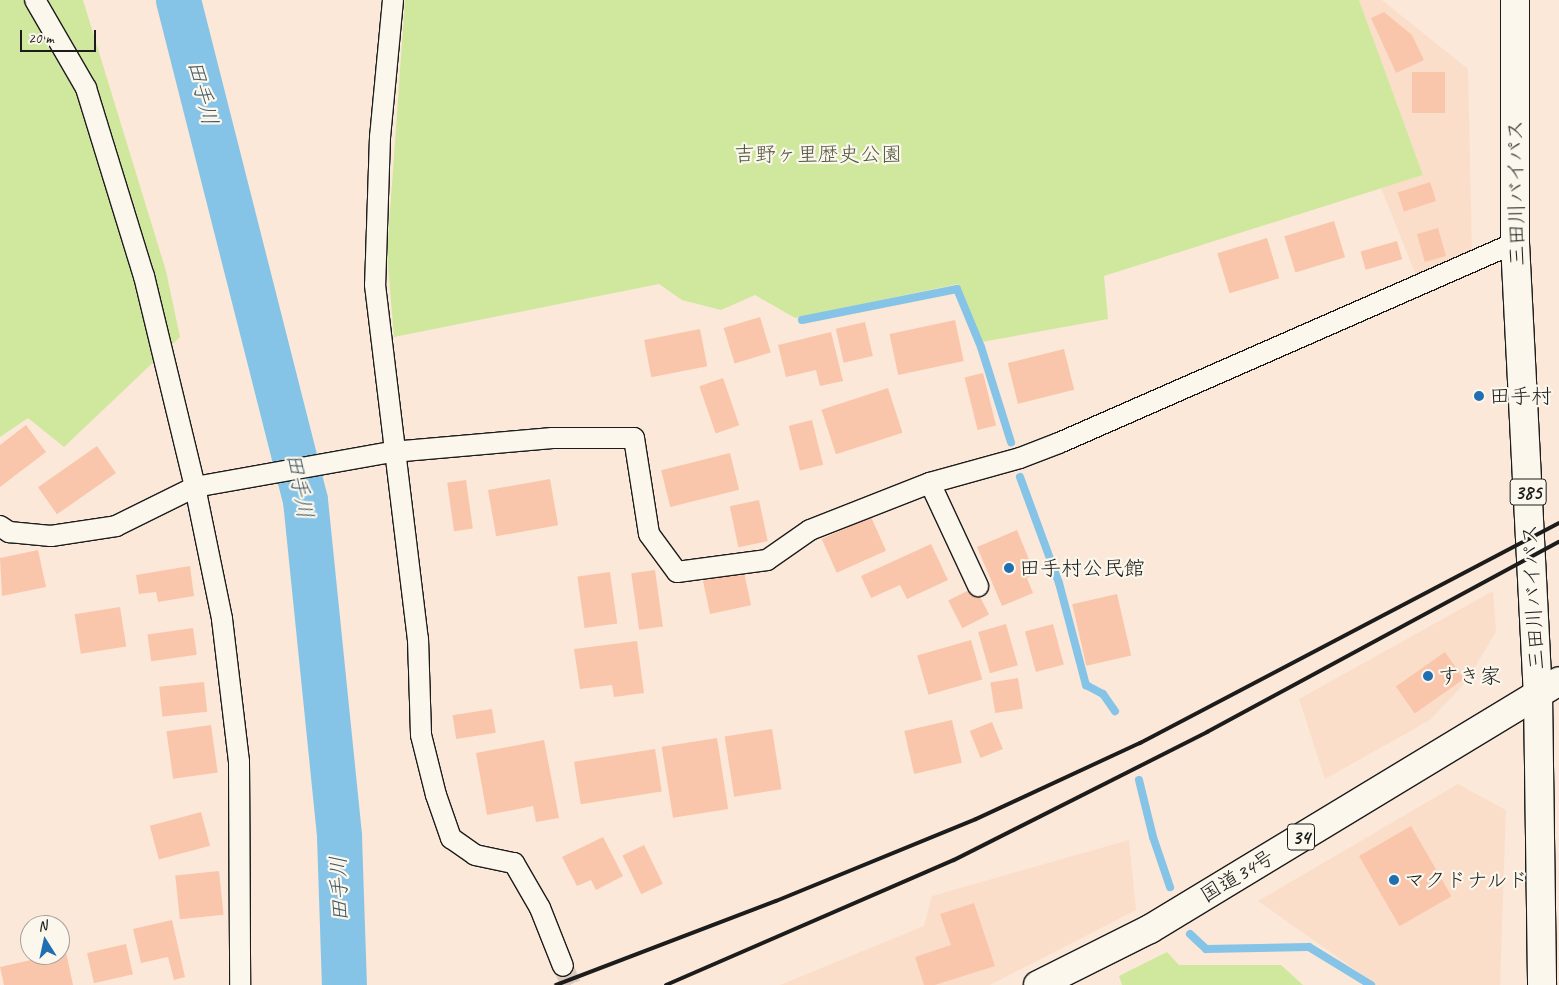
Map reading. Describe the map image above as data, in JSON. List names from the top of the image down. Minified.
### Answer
{"streets":{"highway":["三田川バイパス","385","34","国道34号"]},"crossings":[["三田川バイパス","国道34号"]],"water":["田手川"],"parks":["吉野ヶ里歴史公園"],"places":["田手村","田手村公民館","すき家","マクドナルド"],"scale_bar":"20 m","north":"top"}
